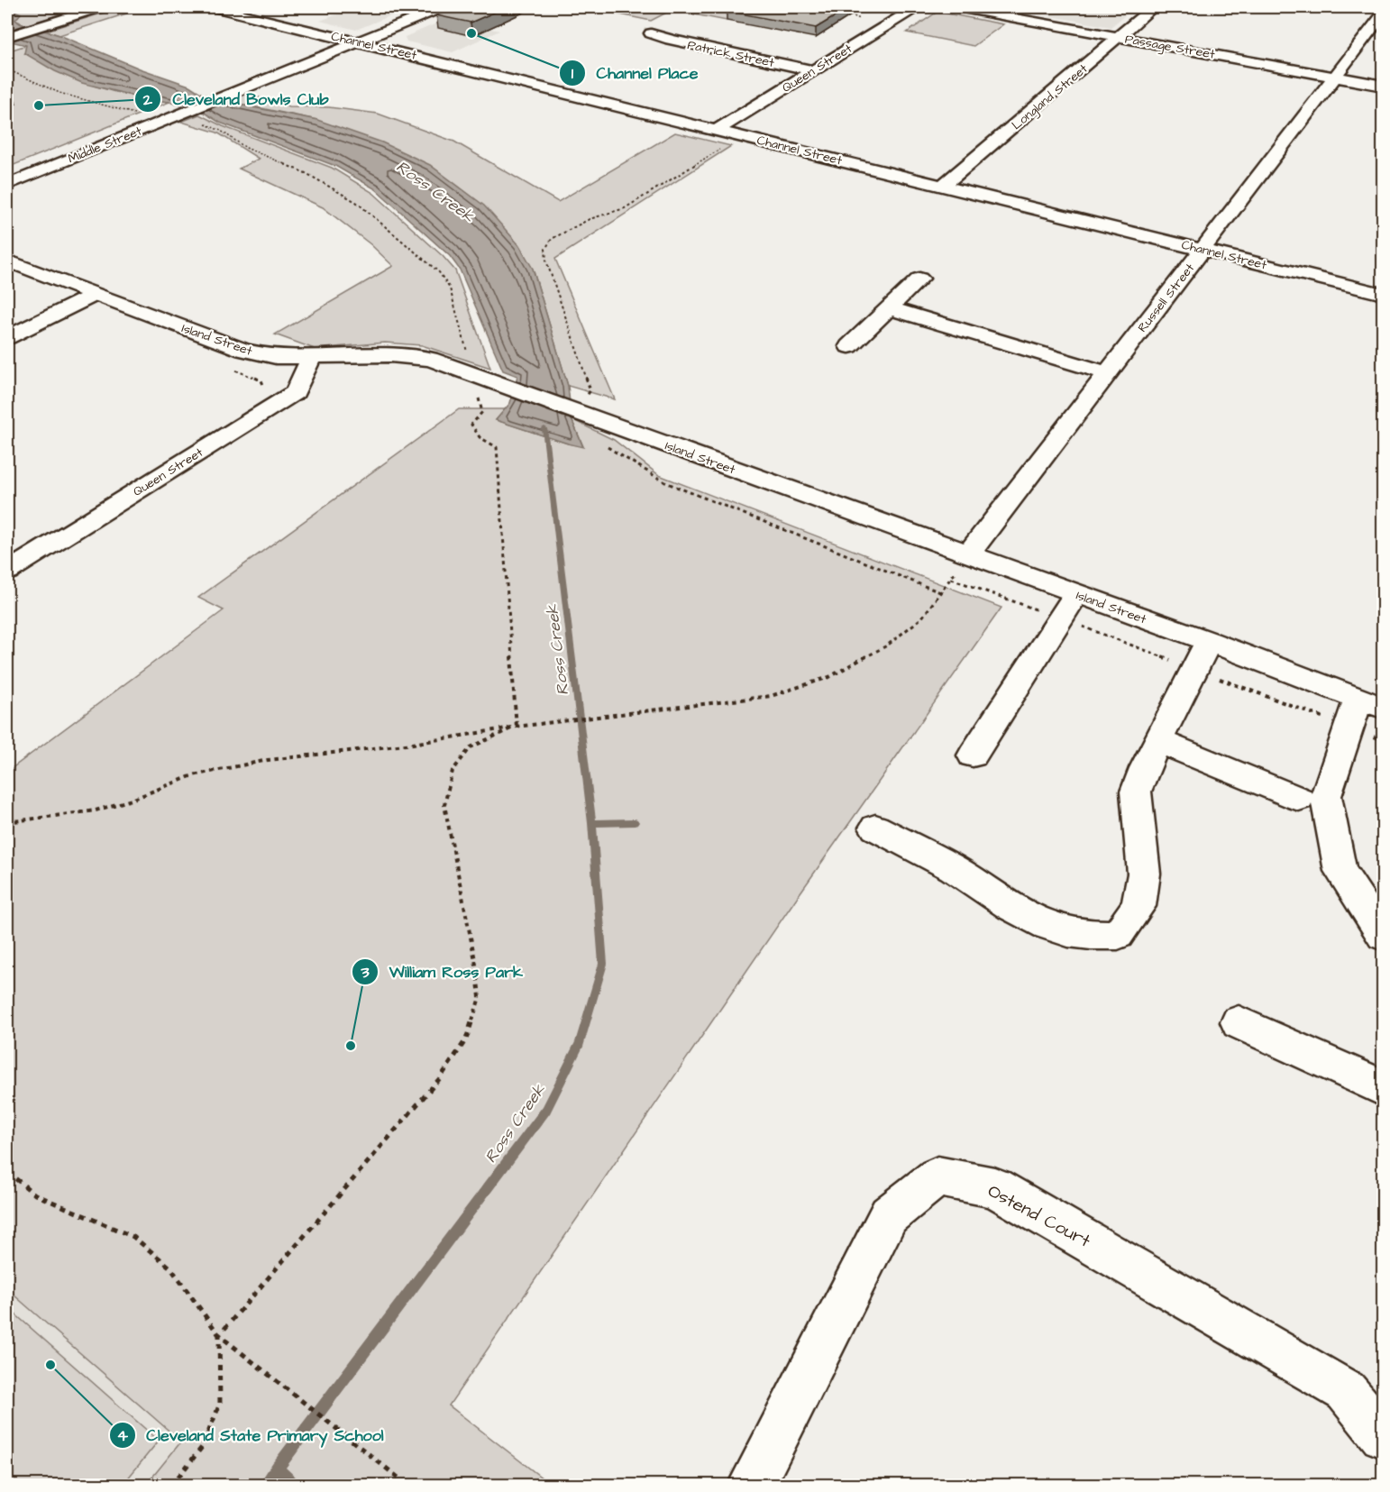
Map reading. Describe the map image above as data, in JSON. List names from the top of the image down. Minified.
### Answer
{"streets":{"street":["Channel Street","Passage Street","Patrick Street","Queen Street","Longland Street","Middle Street","Russell Street","Island Street","Ostend Court"]},"crossings":[["Channel Street","Queen Street"],["Channel Street","Longland Street"],["Channel Street","Middle Street"],["Channel Street","Russell Street"],["Passage Street","Longland Street"],["Passage Street","Russell Street"],["Patrick Street","Queen Street"],["Queen Street","Island Street"],["Russell Street","Island Street"]],"water":["Ross Creek"],"places":["Channel Place","Cleveland Bowls Club","William Ross Park","Cleveland State Primary School"]}
